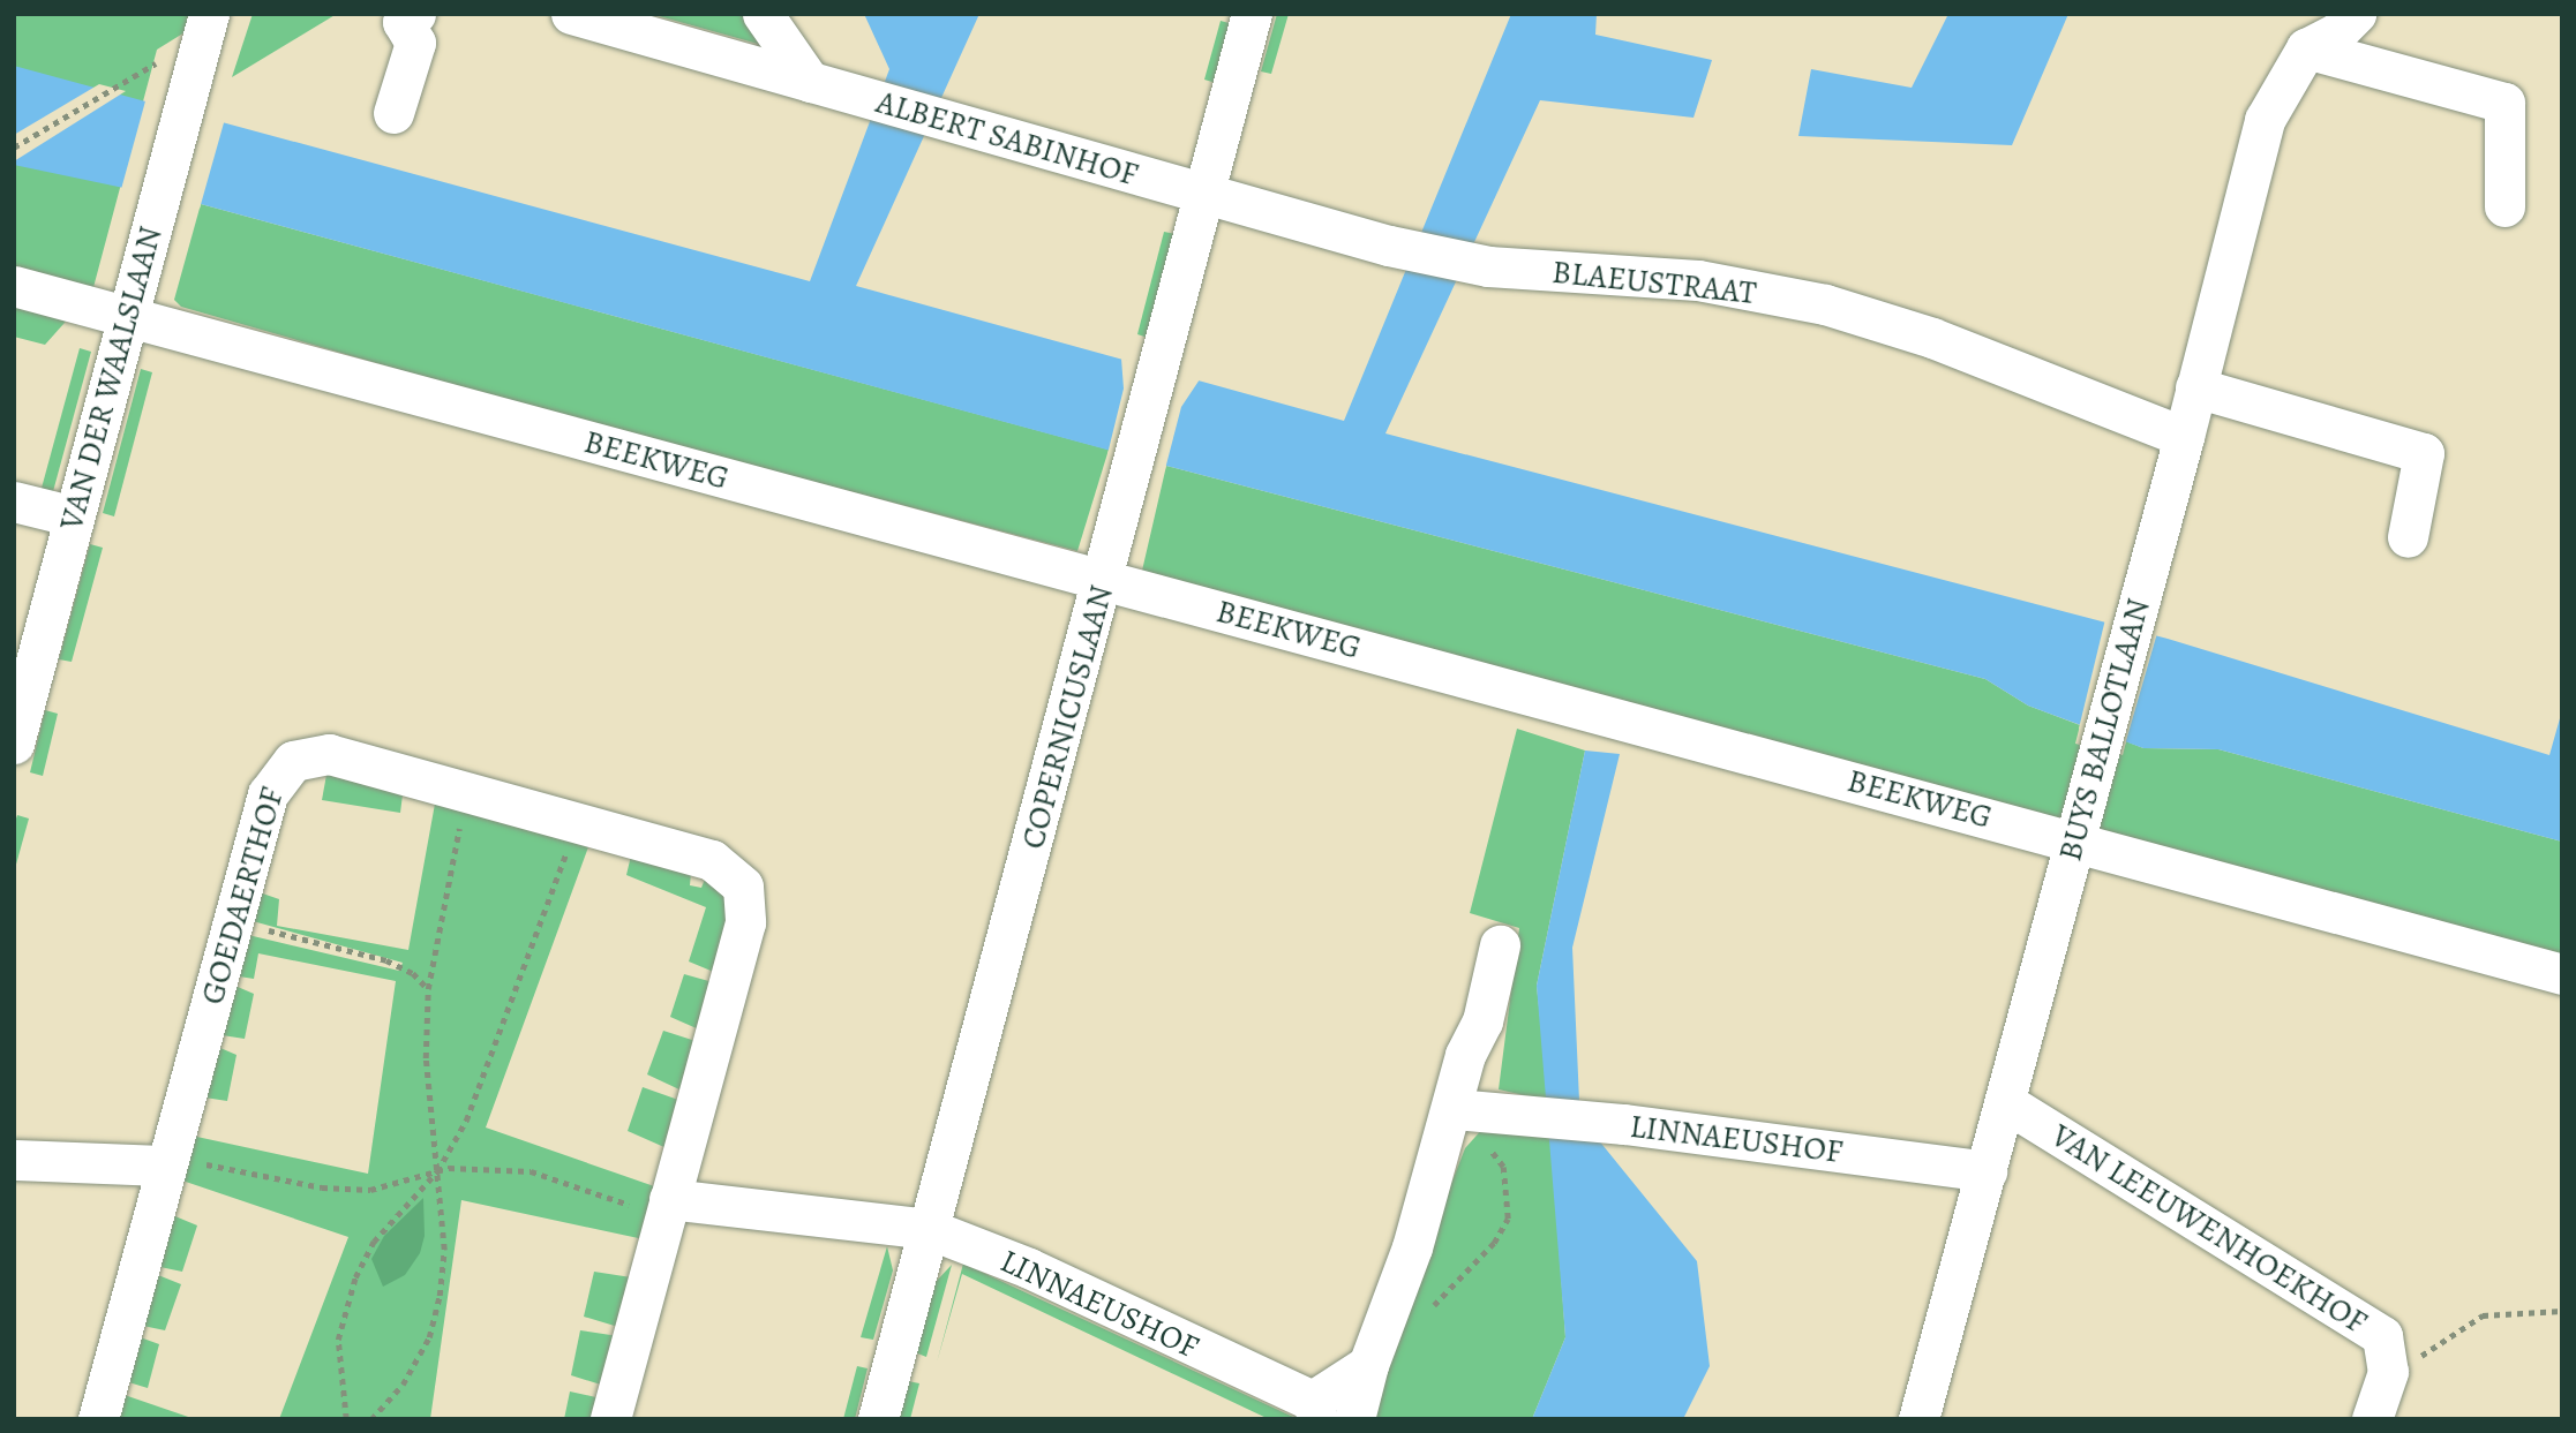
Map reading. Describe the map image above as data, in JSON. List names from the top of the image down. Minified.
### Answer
{"streets":{"street":["ALBERT SABINHOF","BLAEUSTRAAT","VAN DER WAALSLAAN","BEEKWEG","COPERNICUSLAAN","BUYS BALLOTLAAN","GOEDAERTHOF","LINNAEUSHOF","VAN LEEUWENHOEKHOF"]},"crossings":[["ALBERT SABINHOF","BLAEUSTRAAT"],["ALBERT SABINHOF","COPERNICUSLAAN"],["BLAEUSTRAAT","COPERNICUSLAAN"],["BLAEUSTRAAT","BUYS BALLOTLAAN"],["VAN DER WAALSLAAN","BEEKWEG"],["BEEKWEG","COPERNICUSLAAN"],["BEEKWEG","BUYS BALLOTLAAN"],["COPERNICUSLAAN","LINNAEUSHOF"],["BUYS BALLOTLAAN","LINNAEUSHOF"],["BUYS BALLOTLAAN","VAN LEEUWENHOEKHOF"]]}
